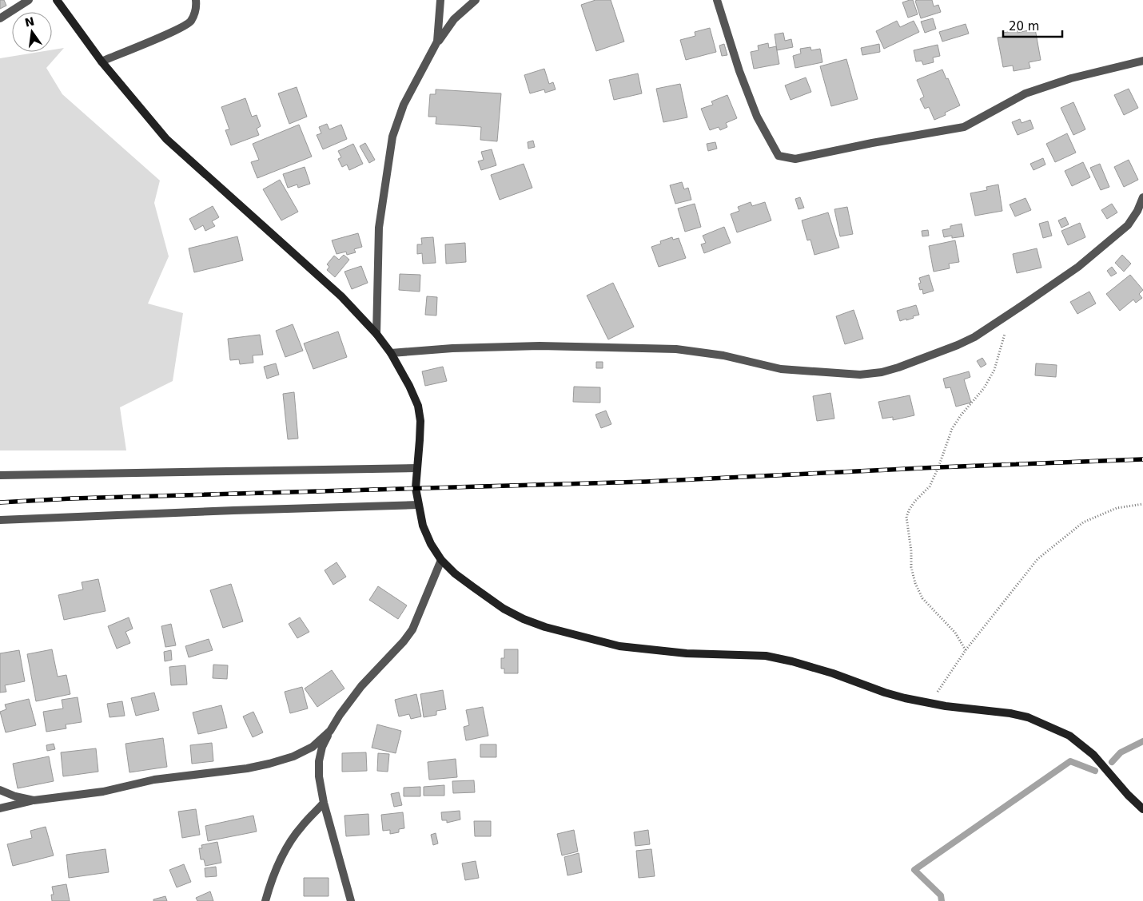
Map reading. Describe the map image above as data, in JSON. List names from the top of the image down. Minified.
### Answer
{"scale_bar":"20 m","north":"top"}
